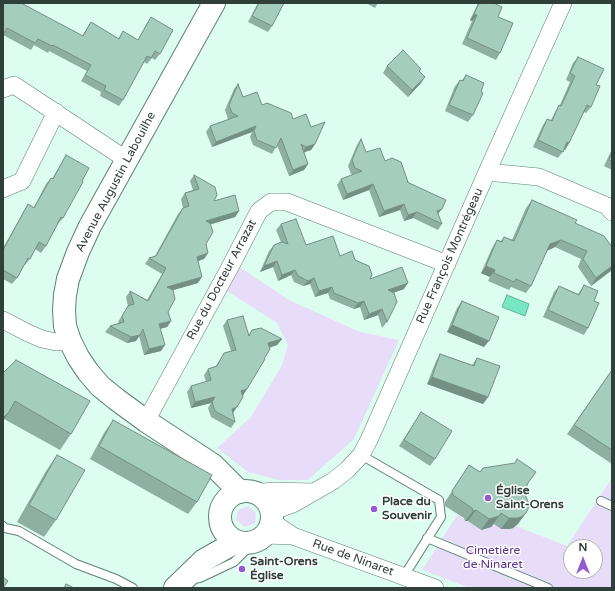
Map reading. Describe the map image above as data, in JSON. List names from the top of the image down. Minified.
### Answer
{"streets":{"street":["Avenue Augustin Labouilhe","Rue François Montrégeau","Rue du Docteur Arrazat","Rue de Ninaret"]},"crossings":[["Avenue Augustin Labouilhe","Rue François Montrégeau"],["Avenue Augustin Labouilhe","Rue du Docteur Arrazat"],["Avenue Augustin Labouilhe","Rue de Ninaret"],["Rue François Montrégeau","Rue du Docteur Arrazat"],["Rue François Montrégeau","Rue de Ninaret"]],"parks":["Cimetière de Ninaret"],"places":["Église Saint-Orens","Place du Souvenir","Saint-Orens Église"],"north":"top"}
